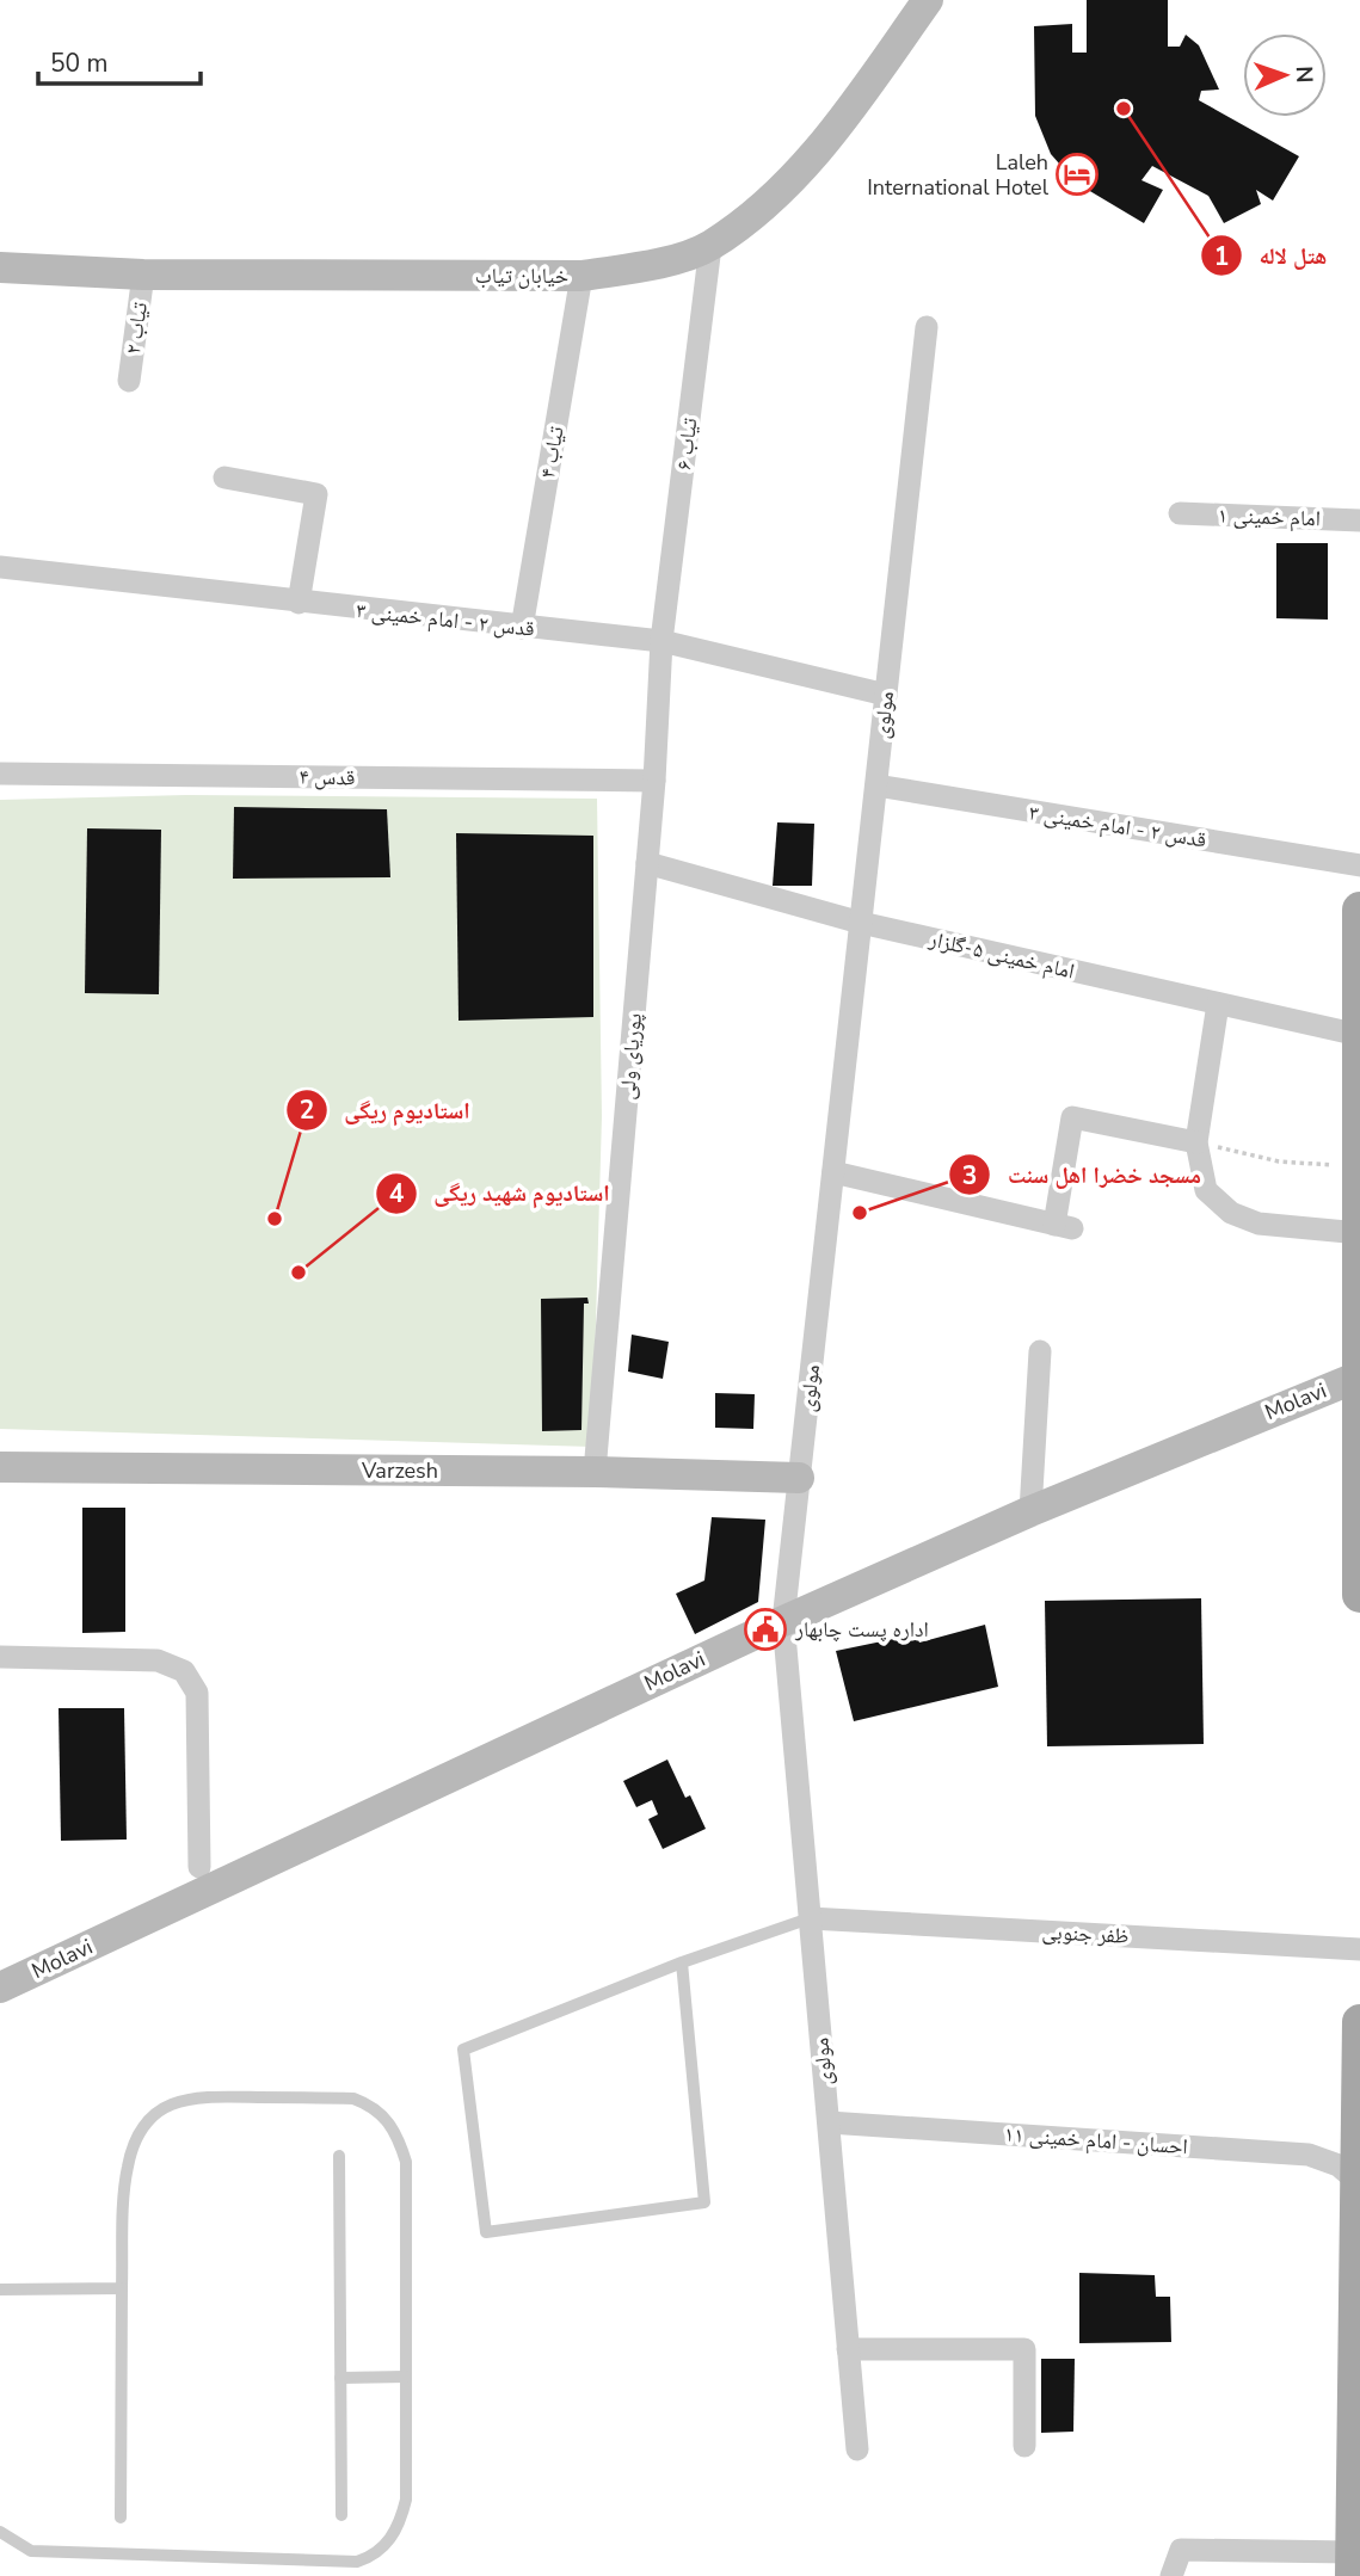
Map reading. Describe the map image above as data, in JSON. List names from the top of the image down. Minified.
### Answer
{"streets":{"street":["خیابان تیاب","تیاب ۲","تیاب ۶","تیاب ۴","امام خمینی ۱","قدس ۲ - امام خمینی ۳","مولوی","قدس ۴","امام خمینی ۵-گلزار","پوریای ولی","Molavi","Varzesh","ظفر جنوبی","احسان - امام خمینی ۱۱"]},"crossings":[["خیابان تیاب","تیاب ۲"],["خیابان تیاب","تیاب ۶"],["خیابان تیاب","تیاب ۴"],["تیاب ۶","قدس ۲ - امام خمینی ۳"],["تیاب ۶","پوریای ولی"],["تیاب ۴","قدس ۲ - امام خمینی ۳"],["قدس ۲ - امام خمینی ۳","مولوی"],["قدس ۲ - امام خمینی ۳","پوریای ولی"],["مولوی","امام خمینی ۵-گلزار"],["مولوی","Molavi"],["مولوی","Varzesh"],["مولوی","ظفر جنوبی"],["مولوی","احسان - امام خمینی ۱۱"],["قدس ۴","پوریای ولی"],["امام خمینی ۵-گلزار","پوریای ولی"],["پوریای ولی","Varzesh"]],"places":{"other":["هتل لاله","مسجد خضرا اهل سنت","استادیوم ریگی","استادیوم شهید ریگی"],"hotel":["Laleh International Hotel"],"public building":["اداره پست چابهار"]},"scale_bar":"50 m","north":"right"}
